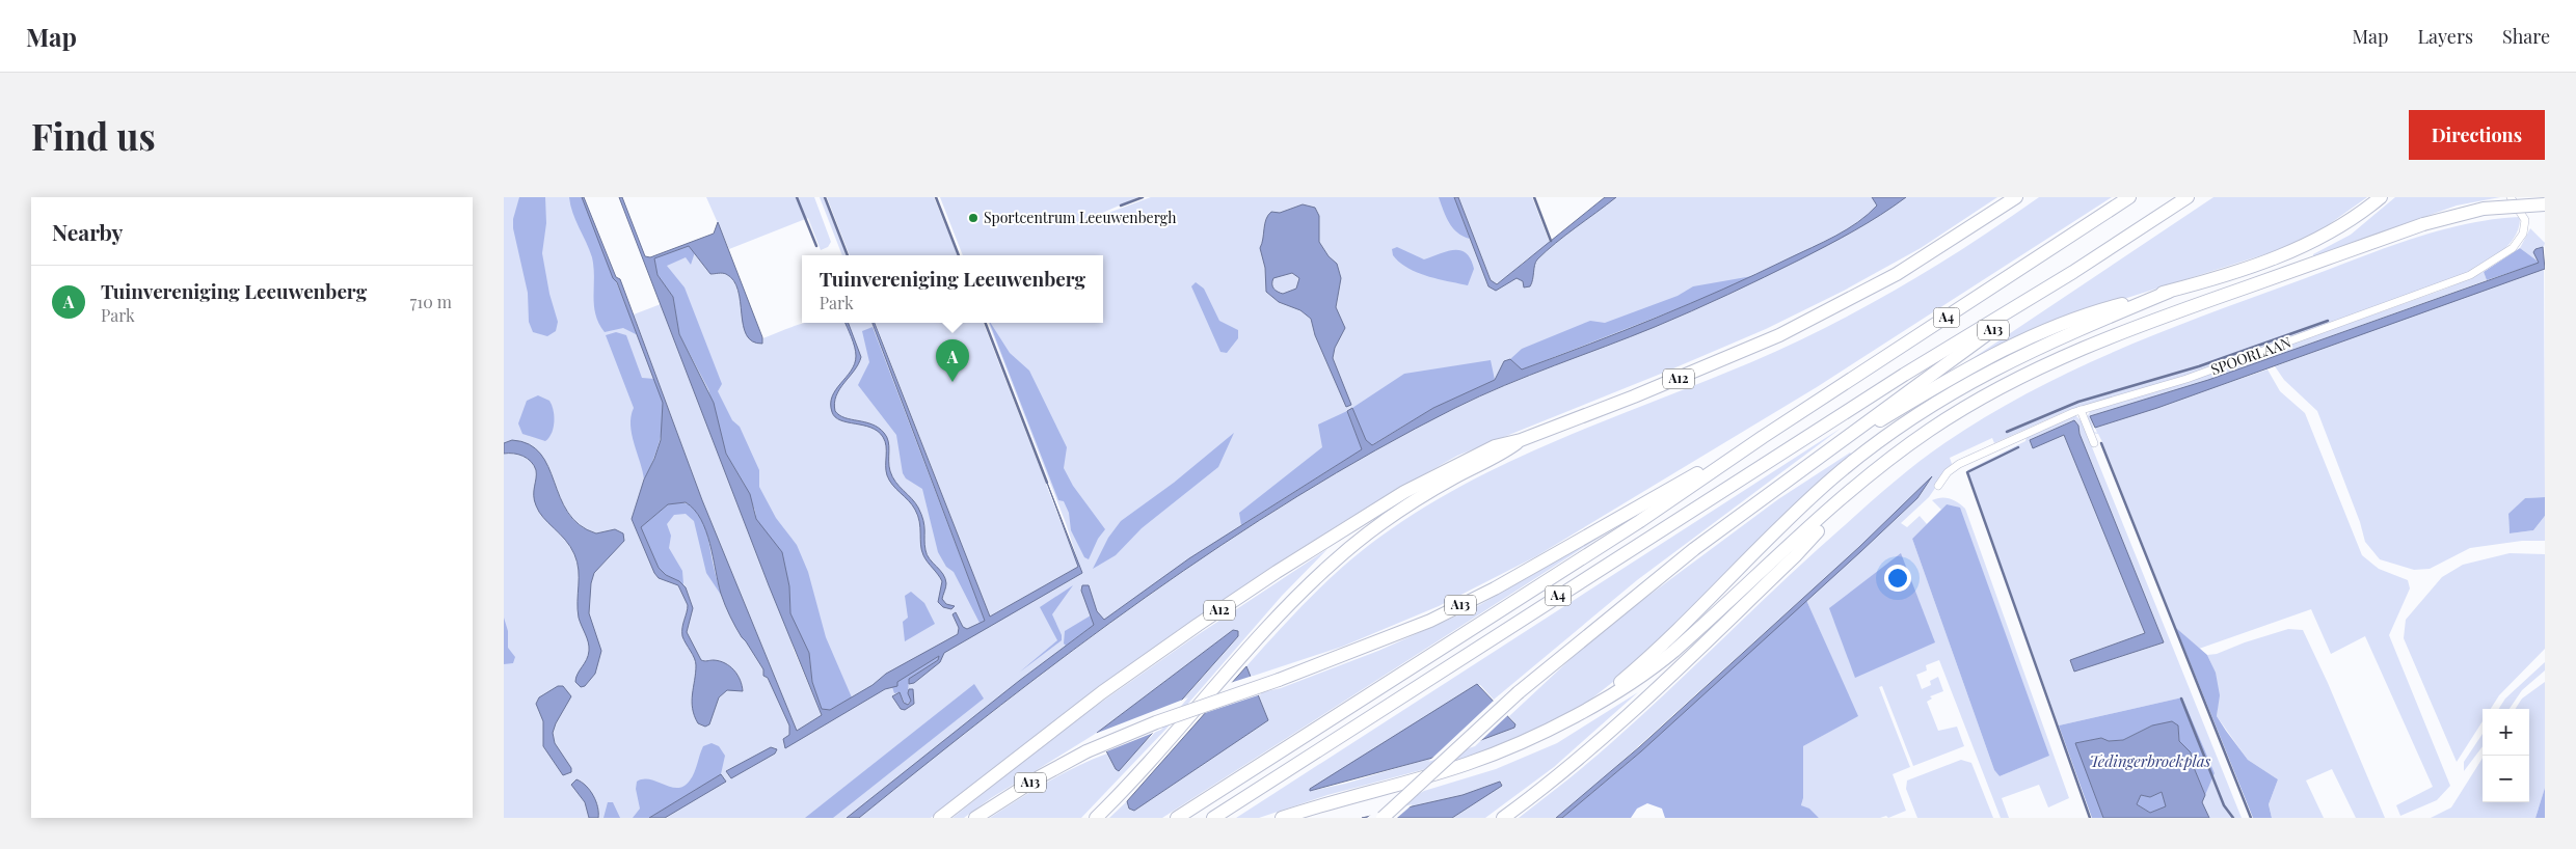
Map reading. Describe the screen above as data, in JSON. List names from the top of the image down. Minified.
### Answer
{"streets":{"highway":["A4","A13","A12"],"street":["SPOORLAAN"]},"crossings":[["A4","A13"]],"water":["Tedingerbroekplas"],"places":["Sportcentrum Leeuwenbergh"],"page":{"header":"Map","nav":["Map","Layers","Share"],"buttons":"Directions","title":"Find us","heading":"Nearby","popup":["Tuinvereniging Leeuwenberg","Park"],"list":[{"mark":"A","name":"Tuinvereniging Leeuwenberg","note":"Park","value":"710 m"}],"pins":"A","map_buttons":["+","−"]}}
